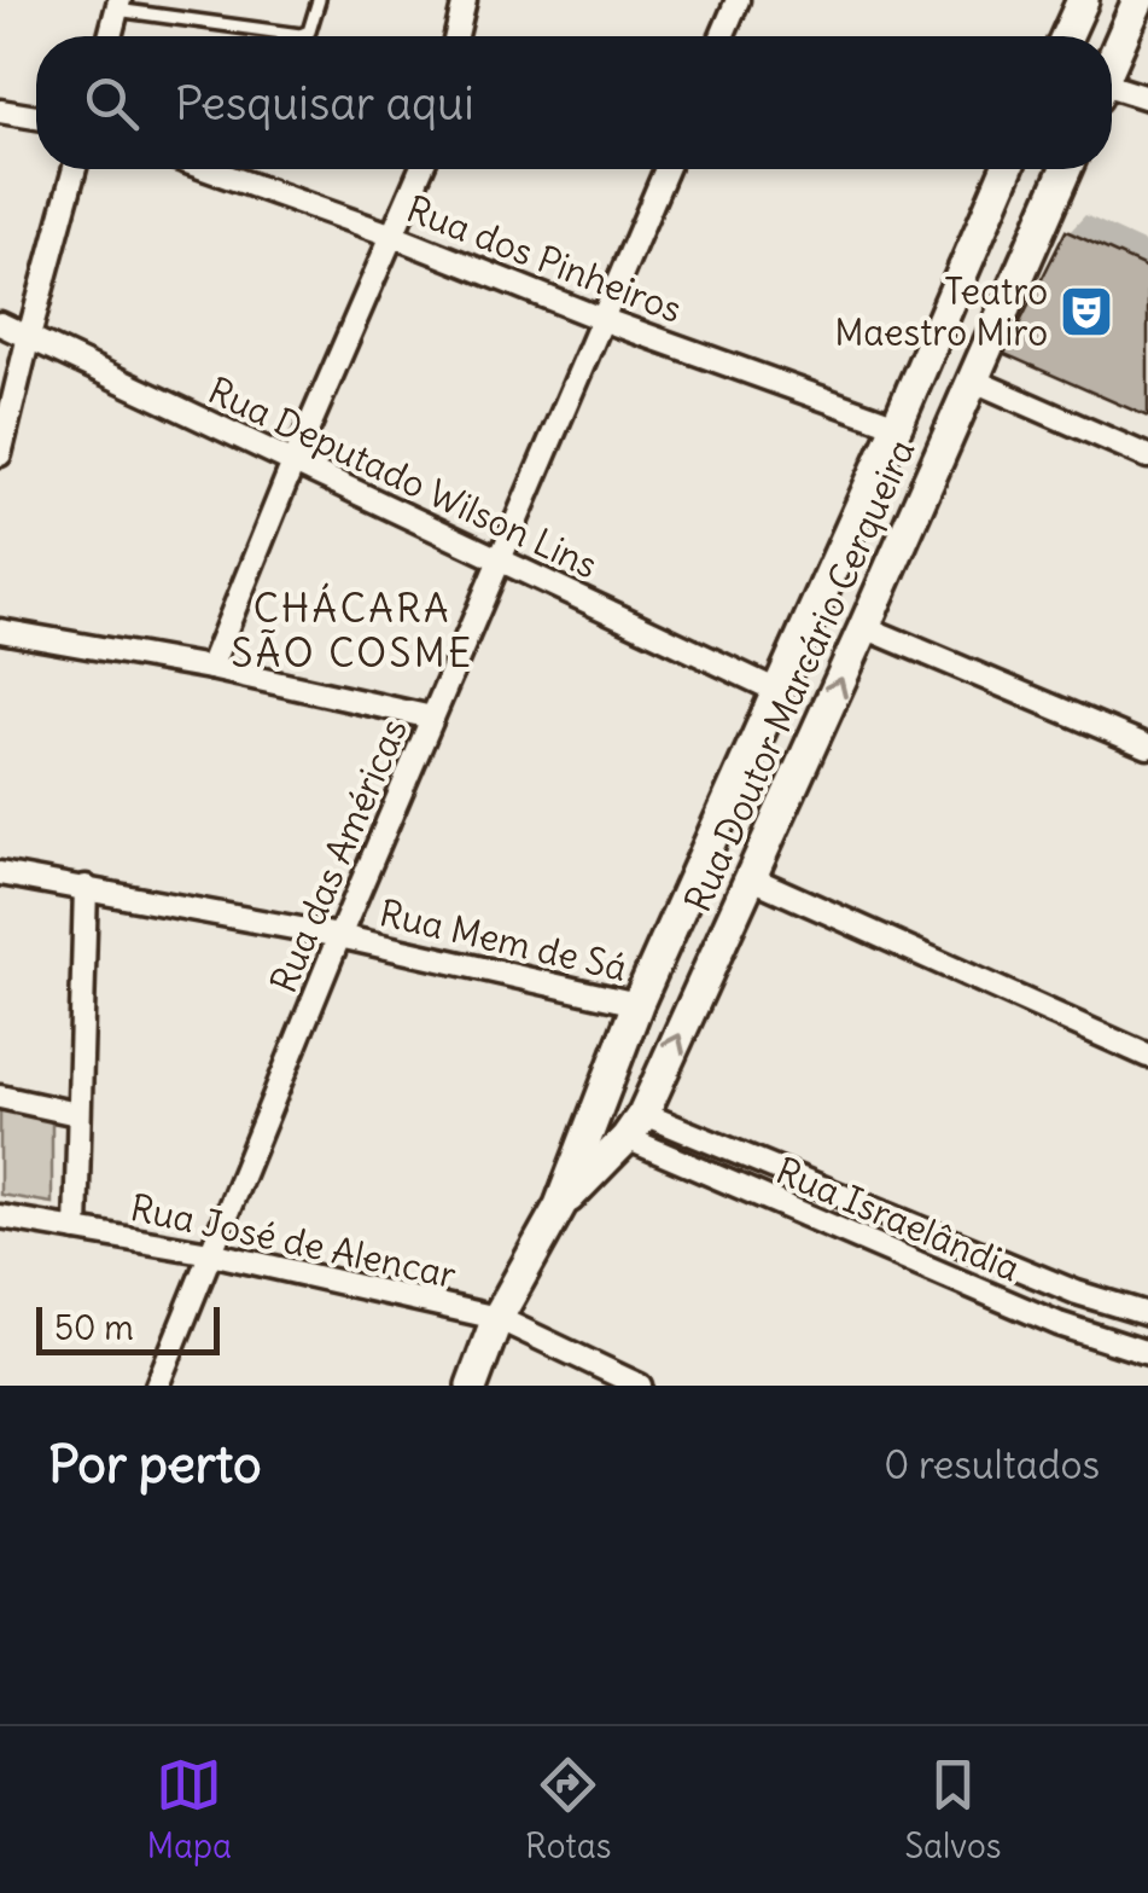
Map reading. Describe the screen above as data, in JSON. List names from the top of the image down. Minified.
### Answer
{"streets":{"street":["Rua dos Pinheiros","Rua Deputado Wilson Lins","Rua Doutor Marcário Cerqueira","Rua das Américas","Rua Mem de Sá","Rua Israelândia","Rua José de Alencar"]},"crossings":[["Rua dos Pinheiros","Rua Doutor Marcário Cerqueira"],["Rua dos Pinheiros","Rua das Américas"],["Rua Deputado Wilson Lins","Rua Doutor Marcário Cerqueira"],["Rua Deputado Wilson Lins","Rua das Américas"],["Rua Doutor Marcário Cerqueira","Rua Mem de Sá"],["Rua Doutor Marcário Cerqueira","Rua Israelândia"],["Rua Doutor Marcário Cerqueira","Rua José de Alencar"],["Rua das Américas","Rua Mem de Sá"],["Rua das Américas","Rua José de Alencar"]],"districts":["CHÁCARA SÃO COSME"],"places":{"theatre":["Teatro Maestro Miro"]},"scale_bar":"50 m","page":{"search":"Pesquisar aqui","scale":"50 m","heading":["Por perto","0 resultados"],"nav":["Mapa","Rotas","Salvos"]}}
